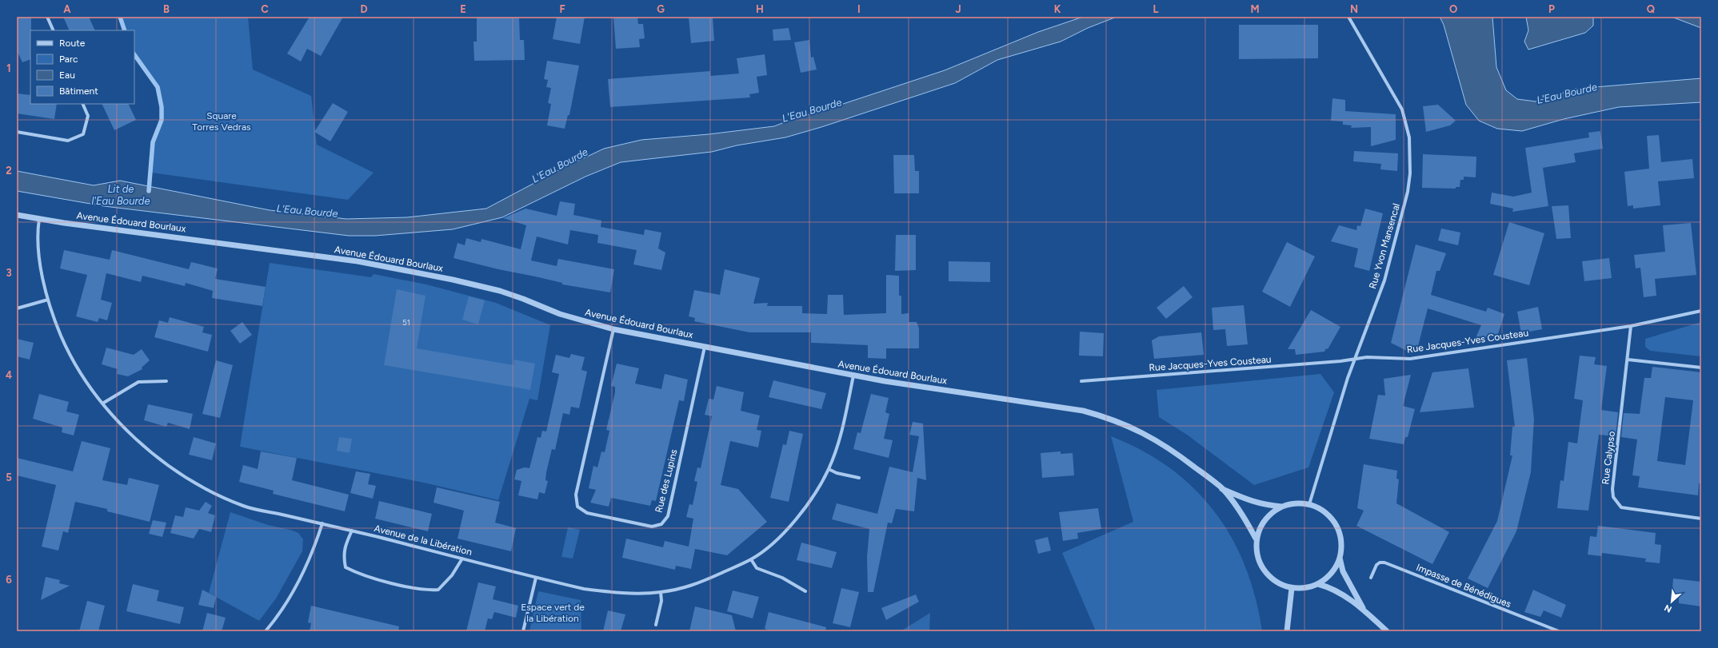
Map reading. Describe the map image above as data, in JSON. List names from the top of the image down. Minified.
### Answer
{"streets":{"street":["Avenue Édouard Bourlaux","Rue Yvon Mansencal","Rue Jacques-Yves Cousteau","Rue Calypso","Rue des Lupins","Avenue de la Libération","Impasse de Bénédigues"]},"crossings":[["Avenue Édouard Bourlaux","Rue Yvon Mansencal"],["Avenue Édouard Bourlaux","Rue des Lupins"],["Avenue Édouard Bourlaux","Avenue de la Libération"],["Rue Yvon Mansencal","Rue Jacques-Yves Cousteau"],["Rue Jacques-Yves Cousteau","Rue Calypso"]],"water":["L'Eau Bourde","Lit de l'Eau Bourde"],"parks":["Square Torres Vedras","Espace vert de la Libération"],"house_numbers":["51"],"legend":["Route","Parc","Eau","Bâtiment"],"north":"bottom left","grid":{"columns":["A","B","C","D","E","F","G","H","I","J","K","L","M","N","O","P","Q"],"rows":["1","2","3","4","5","6"]}}
